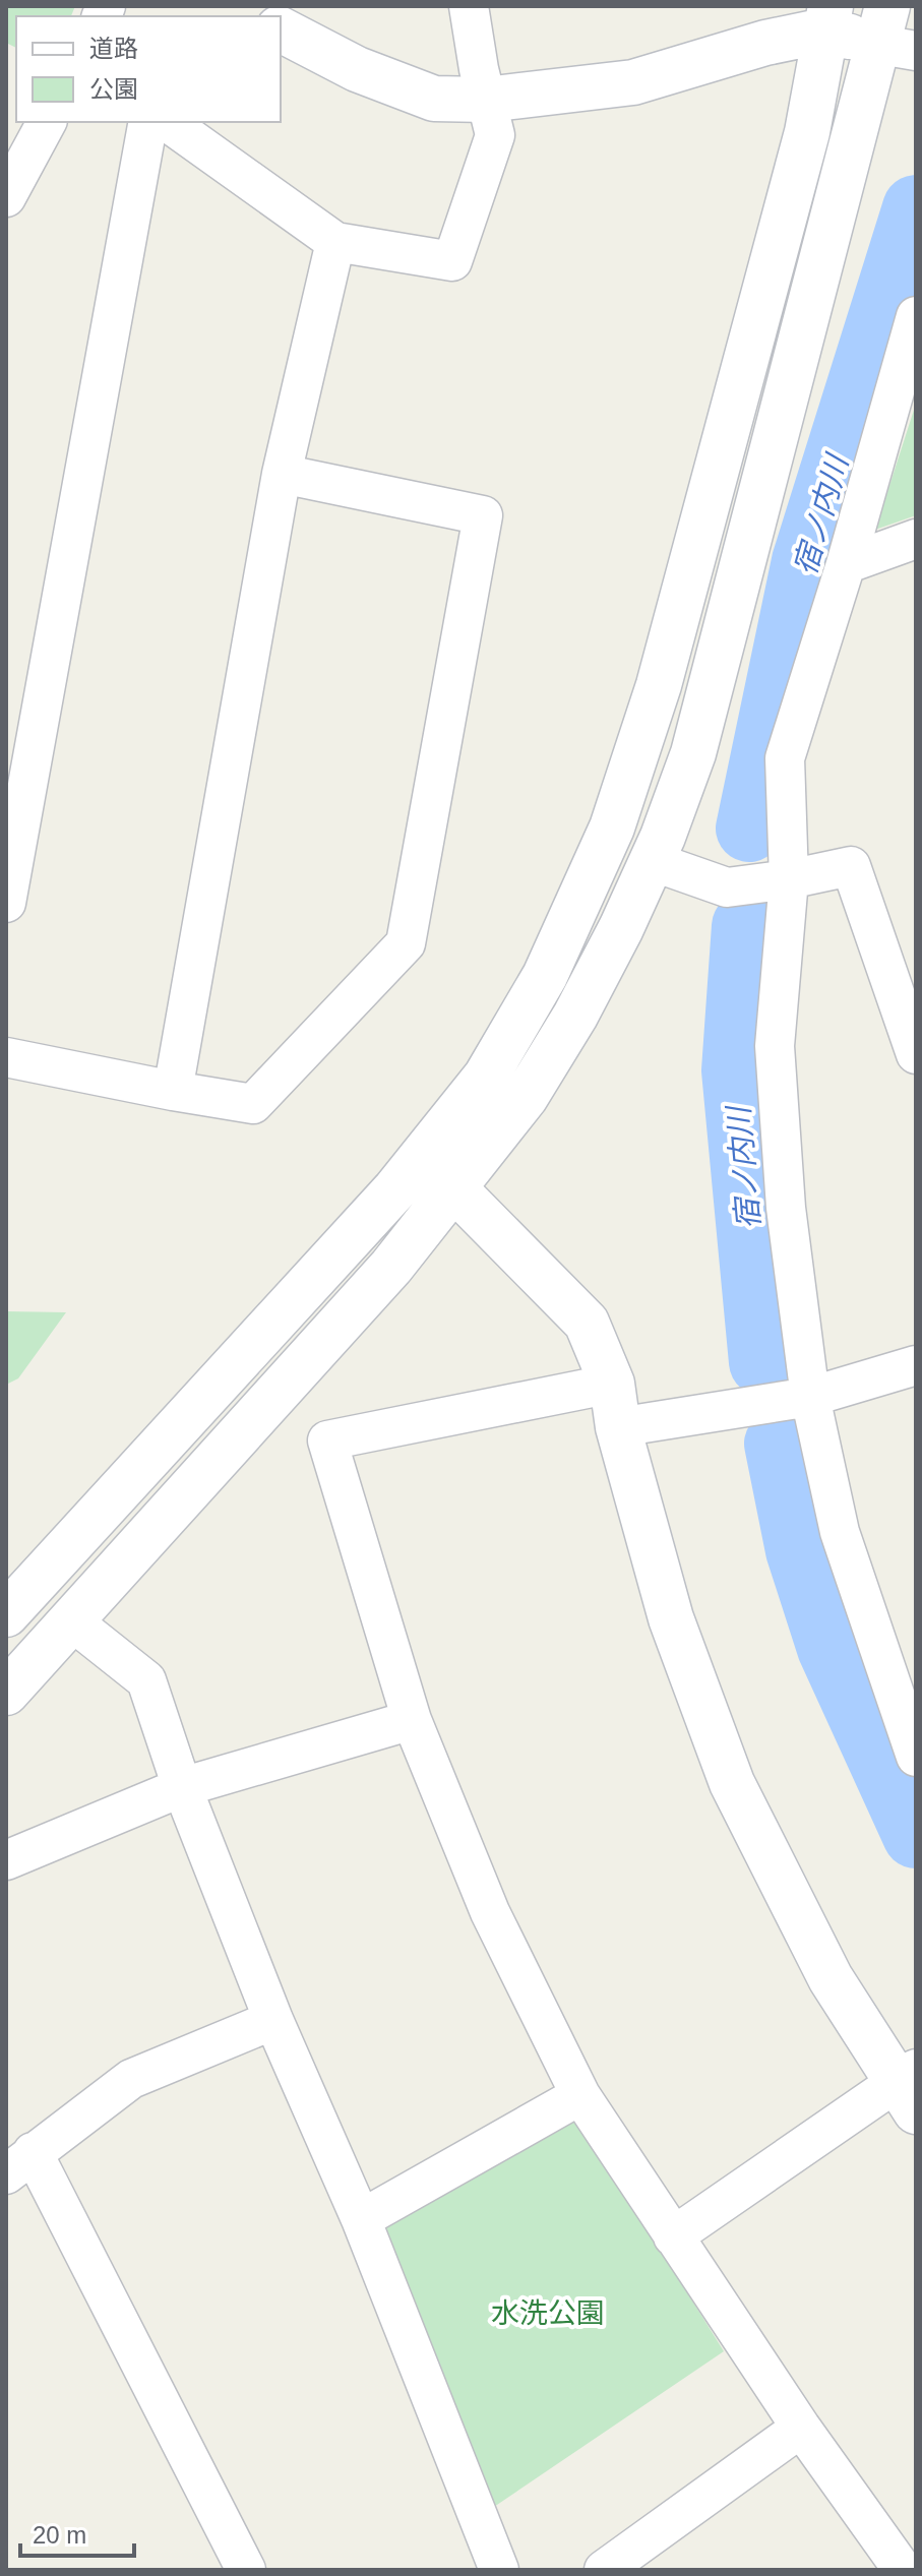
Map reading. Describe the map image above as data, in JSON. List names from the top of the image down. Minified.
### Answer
{"water":["宿ノ内川"],"parks":["水洗公園"],"legend":["道路","公園"],"scale_bar":"20 m"}
